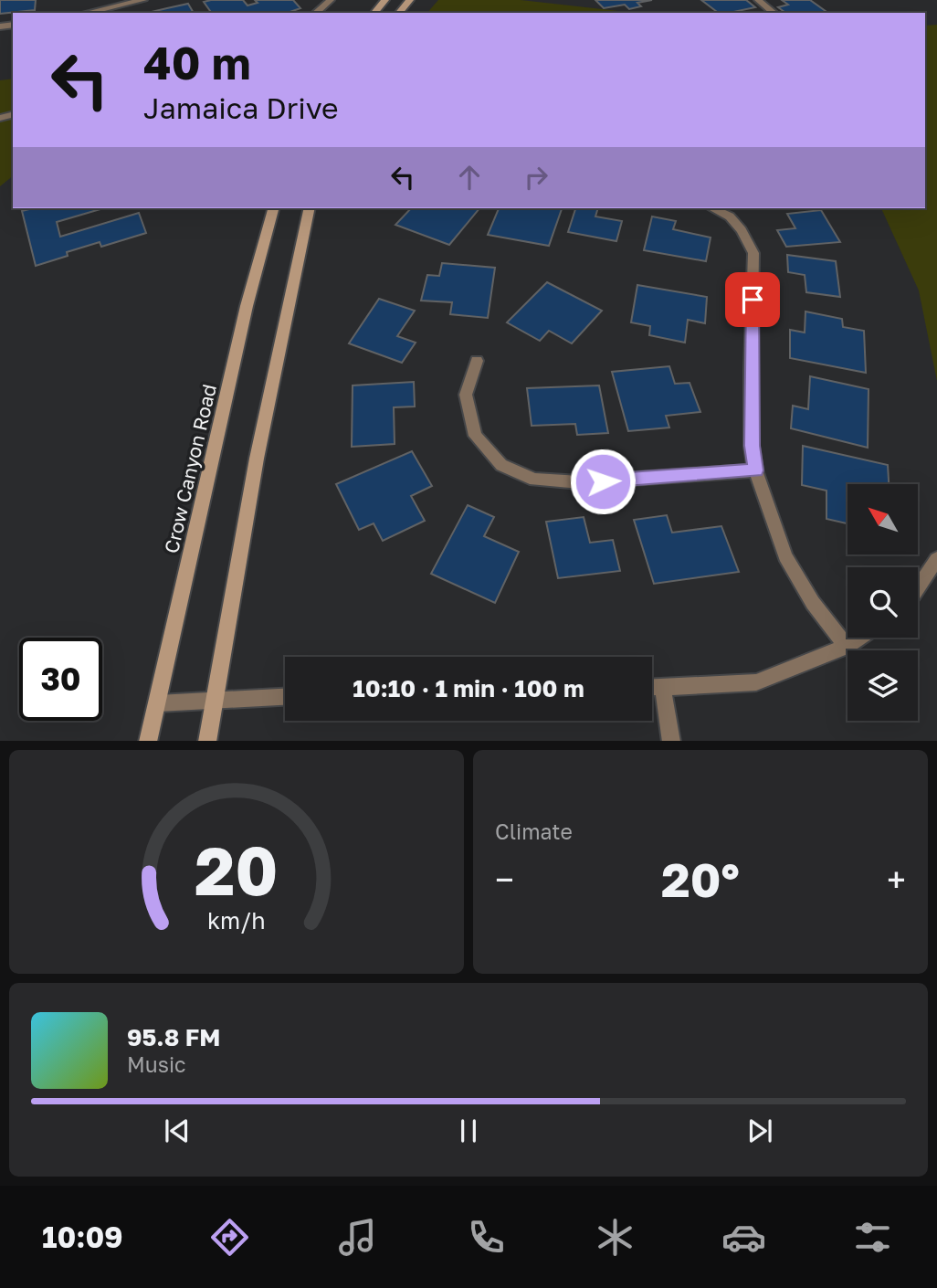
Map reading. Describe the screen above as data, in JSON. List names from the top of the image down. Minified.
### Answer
{"streets":{"main road":["Crow Canyon Road"]},"north":"top left","page":{"turn":["40 m","Jamaica Drive"],"limit":"30","trip":"10:10 · 1 min · 100 m","tile":"Climate","heat":["−","20°","+"],"song":["95.8 FM","Music"],"tabs":"10:09","gauge":["20","km/h"]}}
